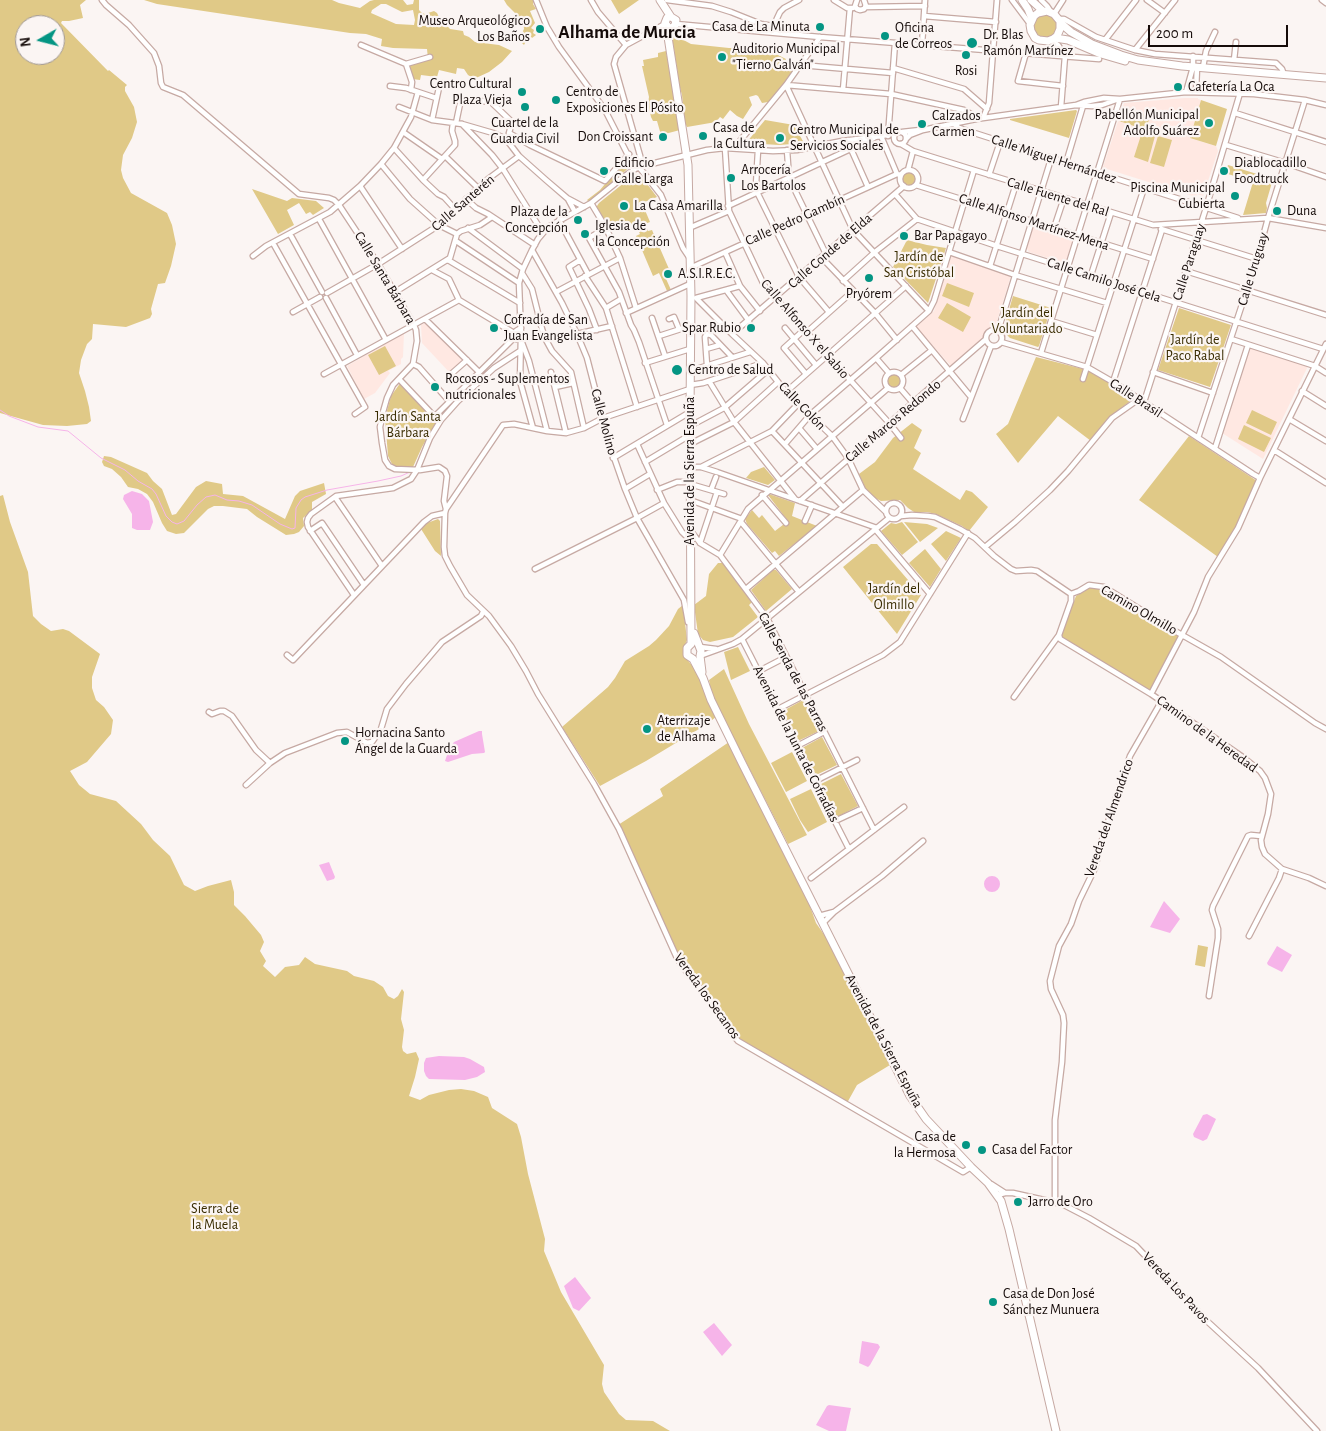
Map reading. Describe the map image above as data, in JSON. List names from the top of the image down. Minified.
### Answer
{"streets":{"main road":["Avenida de la Sierra Espuña"],"street":["Calle Miguel Hernández","Calle Fuente del Ral","Calle Santerén","Calle Pedro Gambín","Calle Alfonso Martínez-Mena","Calle Conde de Elda","Calle Paraguay","Calle Uruguay","Calle Santa Bárbara","Calle Camilo José Cela","Calle Alfonso X el Sabio","Calle Brasil","Calle Colón","Calle Marcos Redondo","Calle Molino","Camino Olmillo","Calle Senda de las Parras","Camino de la Heredad","Avenida de la Junta de Cofradías","Vereda del Almendrico","Vereda los Secanos","Vereda Los Pavos"]},"crossings":[["Calle Miguel Hernández","Calle Fuente del Ral"],["Calle Miguel Hernández","Calle Paraguay"],["Calle Fuente del Ral","Calle Paraguay"],["Calle Fuente del Ral","Calle Uruguay"],["Calle Santerén","Calle Santa Bárbara"],["Calle Pedro Gambín","Calle Alfonso Martínez-Mena"],["Calle Pedro Gambín","Calle Conde de Elda"],["Calle Pedro Gambín","Calle Alfonso X el Sabio"],["Calle Pedro Gambín","Avenida de la Sierra Espuña"],["Calle Alfonso Martínez-Mena","Calle Conde de Elda"],["Calle Conde de Elda","Calle Camilo José Cela"],["Calle Conde de Elda","Calle Alfonso X el Sabio"],["Calle Conde de Elda","Calle Colón"],["Calle Paraguay","Calle Camilo José Cela"],["Calle Paraguay","Calle Brasil"],["Calle Uruguay","Calle Camilo José Cela"],["Calle Uruguay","Calle Brasil"],["Calle Alfonso X el Sabio","Calle Marcos Redondo"],["Calle Brasil","Calle Marcos Redondo"],["Calle Colón","Calle Marcos Redondo"],["Calle Colón","Avenida de la Sierra Espuña"],["Calle Molino","Avenida de la Sierra Espuña"],["Avenida de la Sierra Espuña","Calle Senda de las Parras"],["Avenida de la Sierra Espuña","Vereda los Secanos"],["Avenida de la Sierra Espuña","Vereda Los Pavos"],["Camino de la Heredad","Vereda del Almendrico"],["Vereda del Almendrico","Vereda Los Pavos"]],"districts":["Alhama de Murcia"],"parks":["Jardín de San Cristóbal","Jardín del Voluntariado","Jardín de Paco Rabal","Jardín Santa Bárbara","Jardín del Olmillo","Sierra de la Muela"],"places":["Casa de La Minuta","Museo Arqueológico Los Baños","Oficina de Correos","Dr. Blas Ramón Martínez","Rosi","Auditorio Municipal \"Tierno Galván\"","Cafetería La Oca","Centro Cultural Plaza Vieja","Centro de Exposiciones El Pósito","Cuartel de la Guardia Civil","Pabellón Municipal Adolfo Suárez","Calzados Carmen","Casa de la Cultura","Don Croissant","Centro Municipal de Servicios Sociales","Edificio Calle Larga","Diablocadillo Foodtruck","Arrocería Los Bartolos","Piscina Municipal Cubierta","La Casa Amarilla","Duna","Plaza de la Concepción","Iglesia de la Concepción","Bar Papagayo","A.S.I.R.E.C.","Pryórem","Cofradía de San Juan Evangelista","Spar Rubio","Centro de Salud","Rocosos - Suplementos nutricionales","Aterrizaje de Alhama","Hornacina Santo Ángel de la Guarda","Casa de la Hermosa","Casa del Factor","Jarro de Oro","Casa de Don José Sánchez Munuera"],"scale_bar":"200 m","north":"left"}
